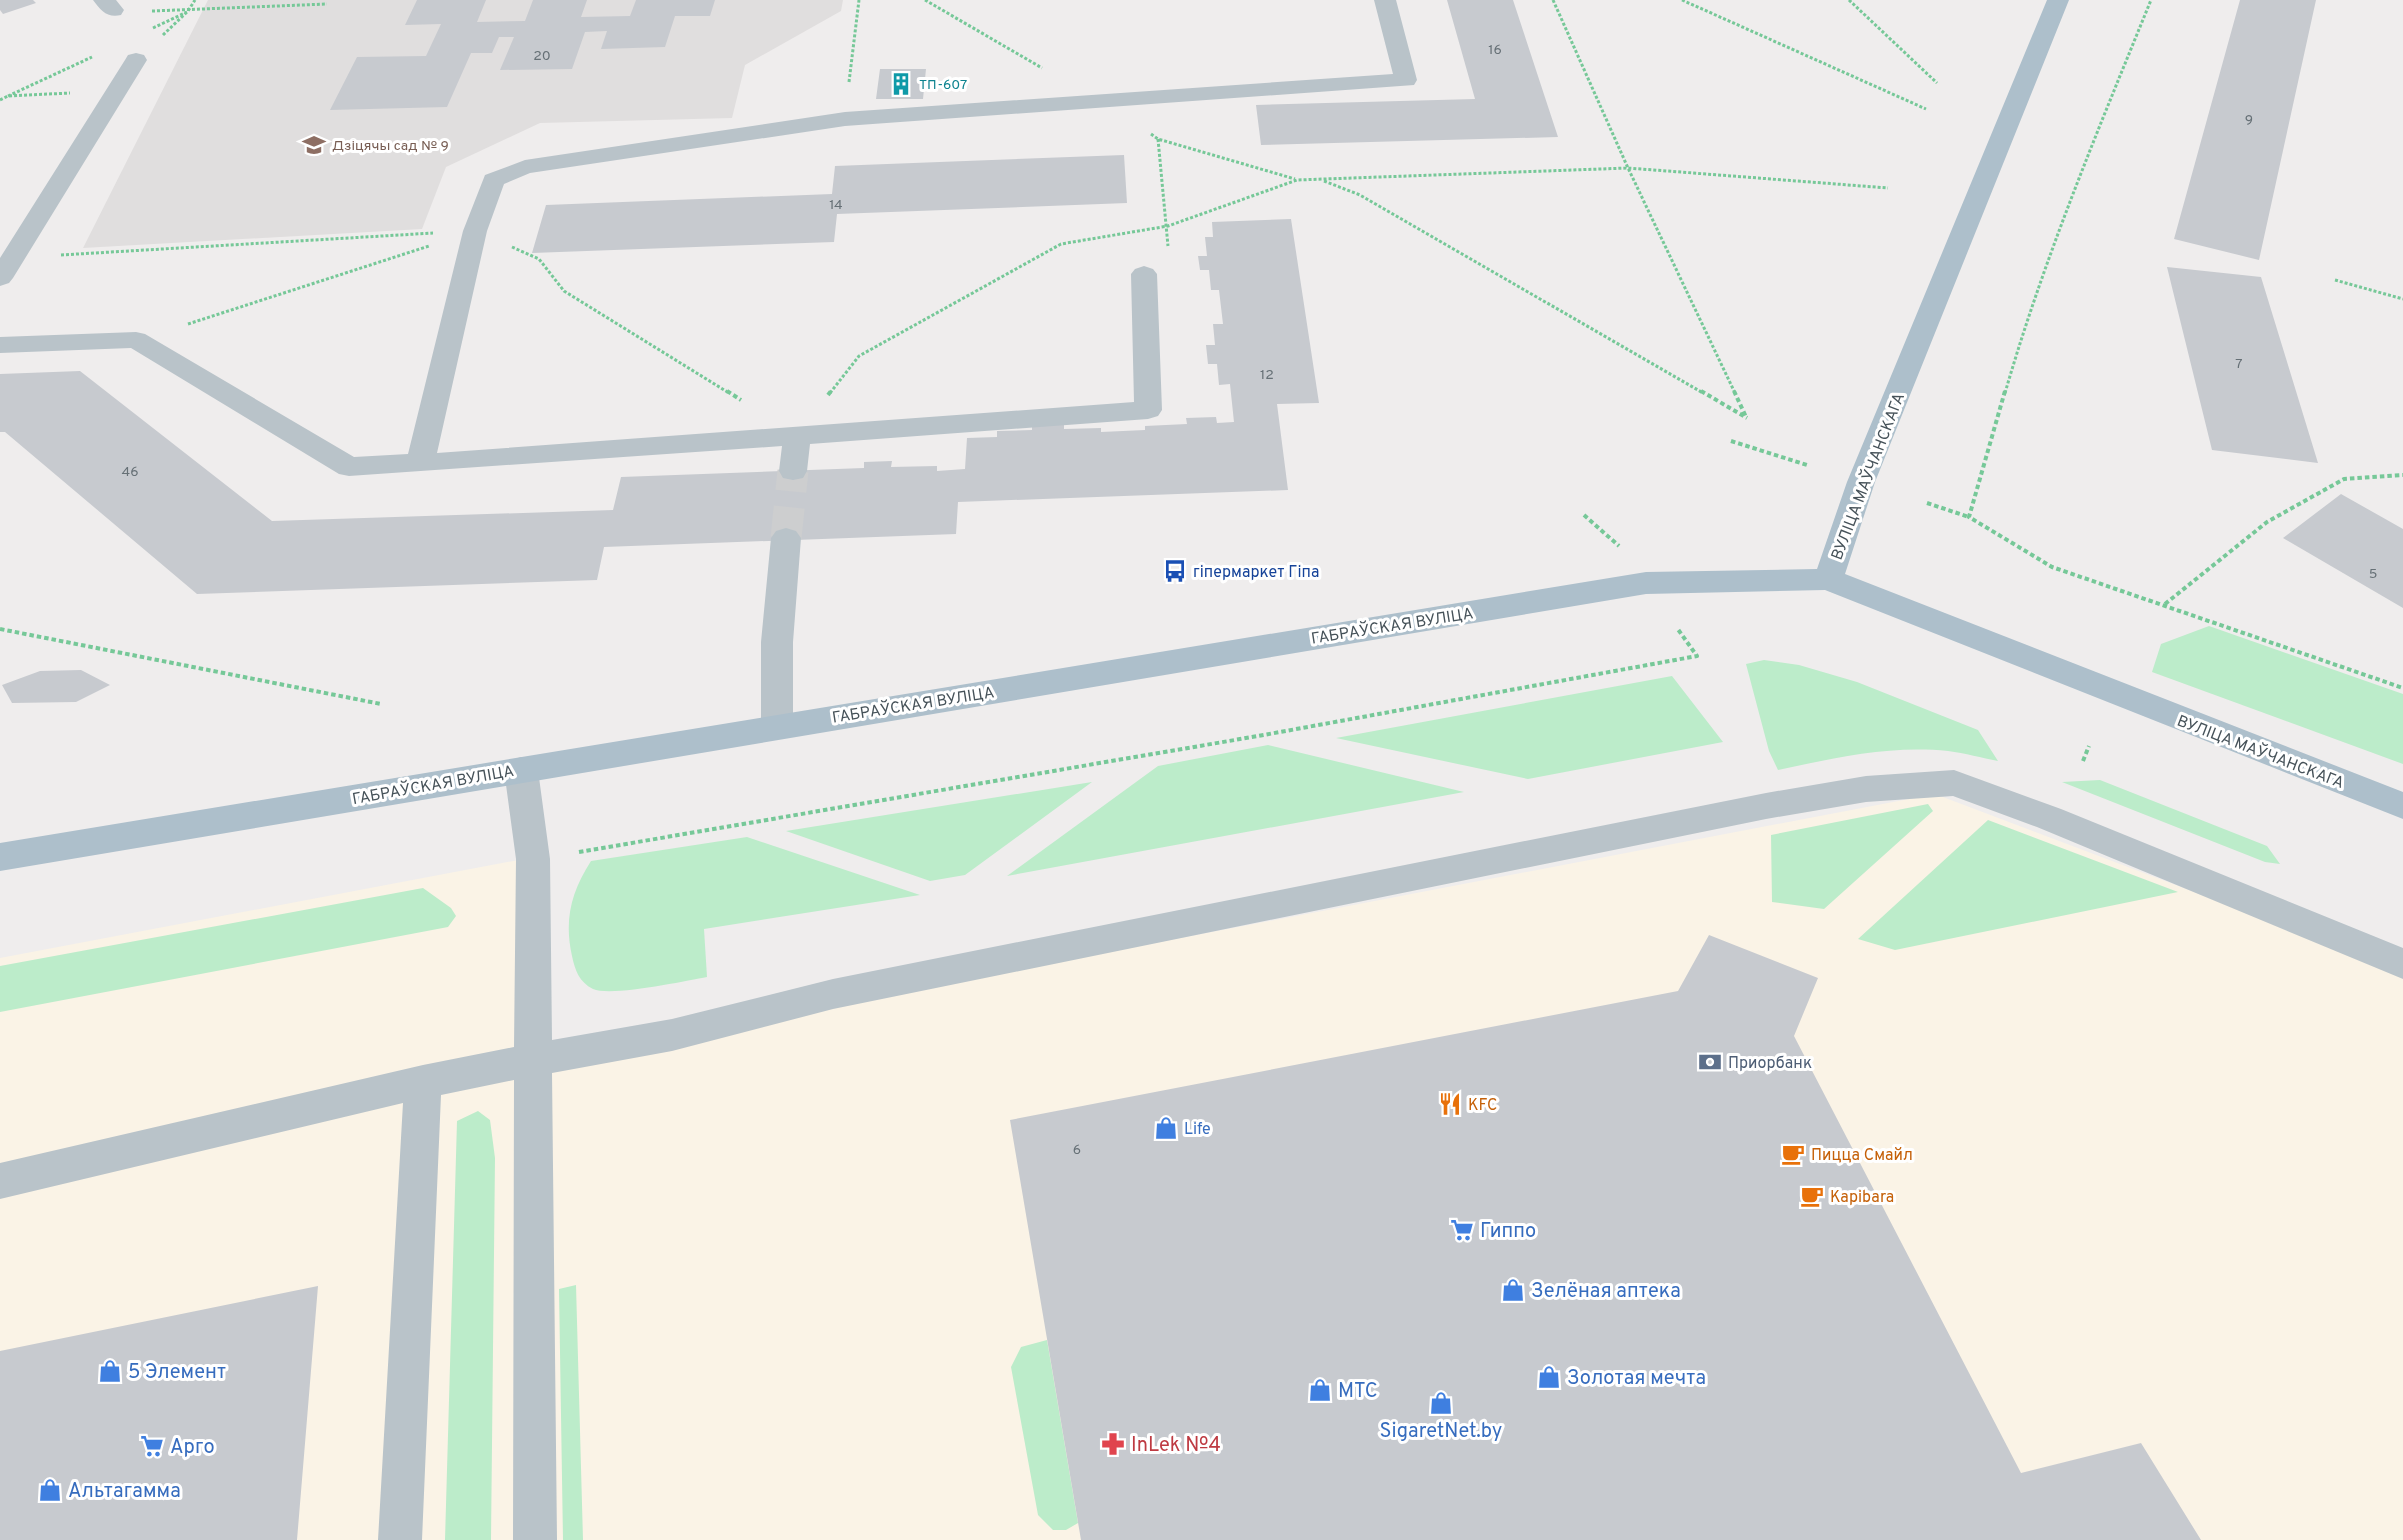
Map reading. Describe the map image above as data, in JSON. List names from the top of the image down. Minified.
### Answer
{"streets":{"main road":["ВУЛІЦА МАЎЧАНСКАГА","ГАБРАЎСКАЯ ВУЛІЦА"]},"crossings":[["ВУЛІЦА МАЎЧАНСКАГА","ГАБРАЎСКАЯ ВУЛІЦА"]],"places":{"building":["ТП-607"],"school or university":["Дзіцячы сад № 9"],"bus stop":["гіпермаркет Гіпа"],"bank":["Приорбанк"],"restaurant":["KFC"],"shop":["Life","Зелёная аптека","5 Элемент","Золотая мечта","МТС","SigaretNet.by","Альтагамма"],"cafe":["Пицца Смайл","Kapibara"],"supermarket":["Гиппо","Арго"],"pharmacy":["InLek №4"]},"house_numbers":["16","20","9","14","7","12","46","5","6"]}
